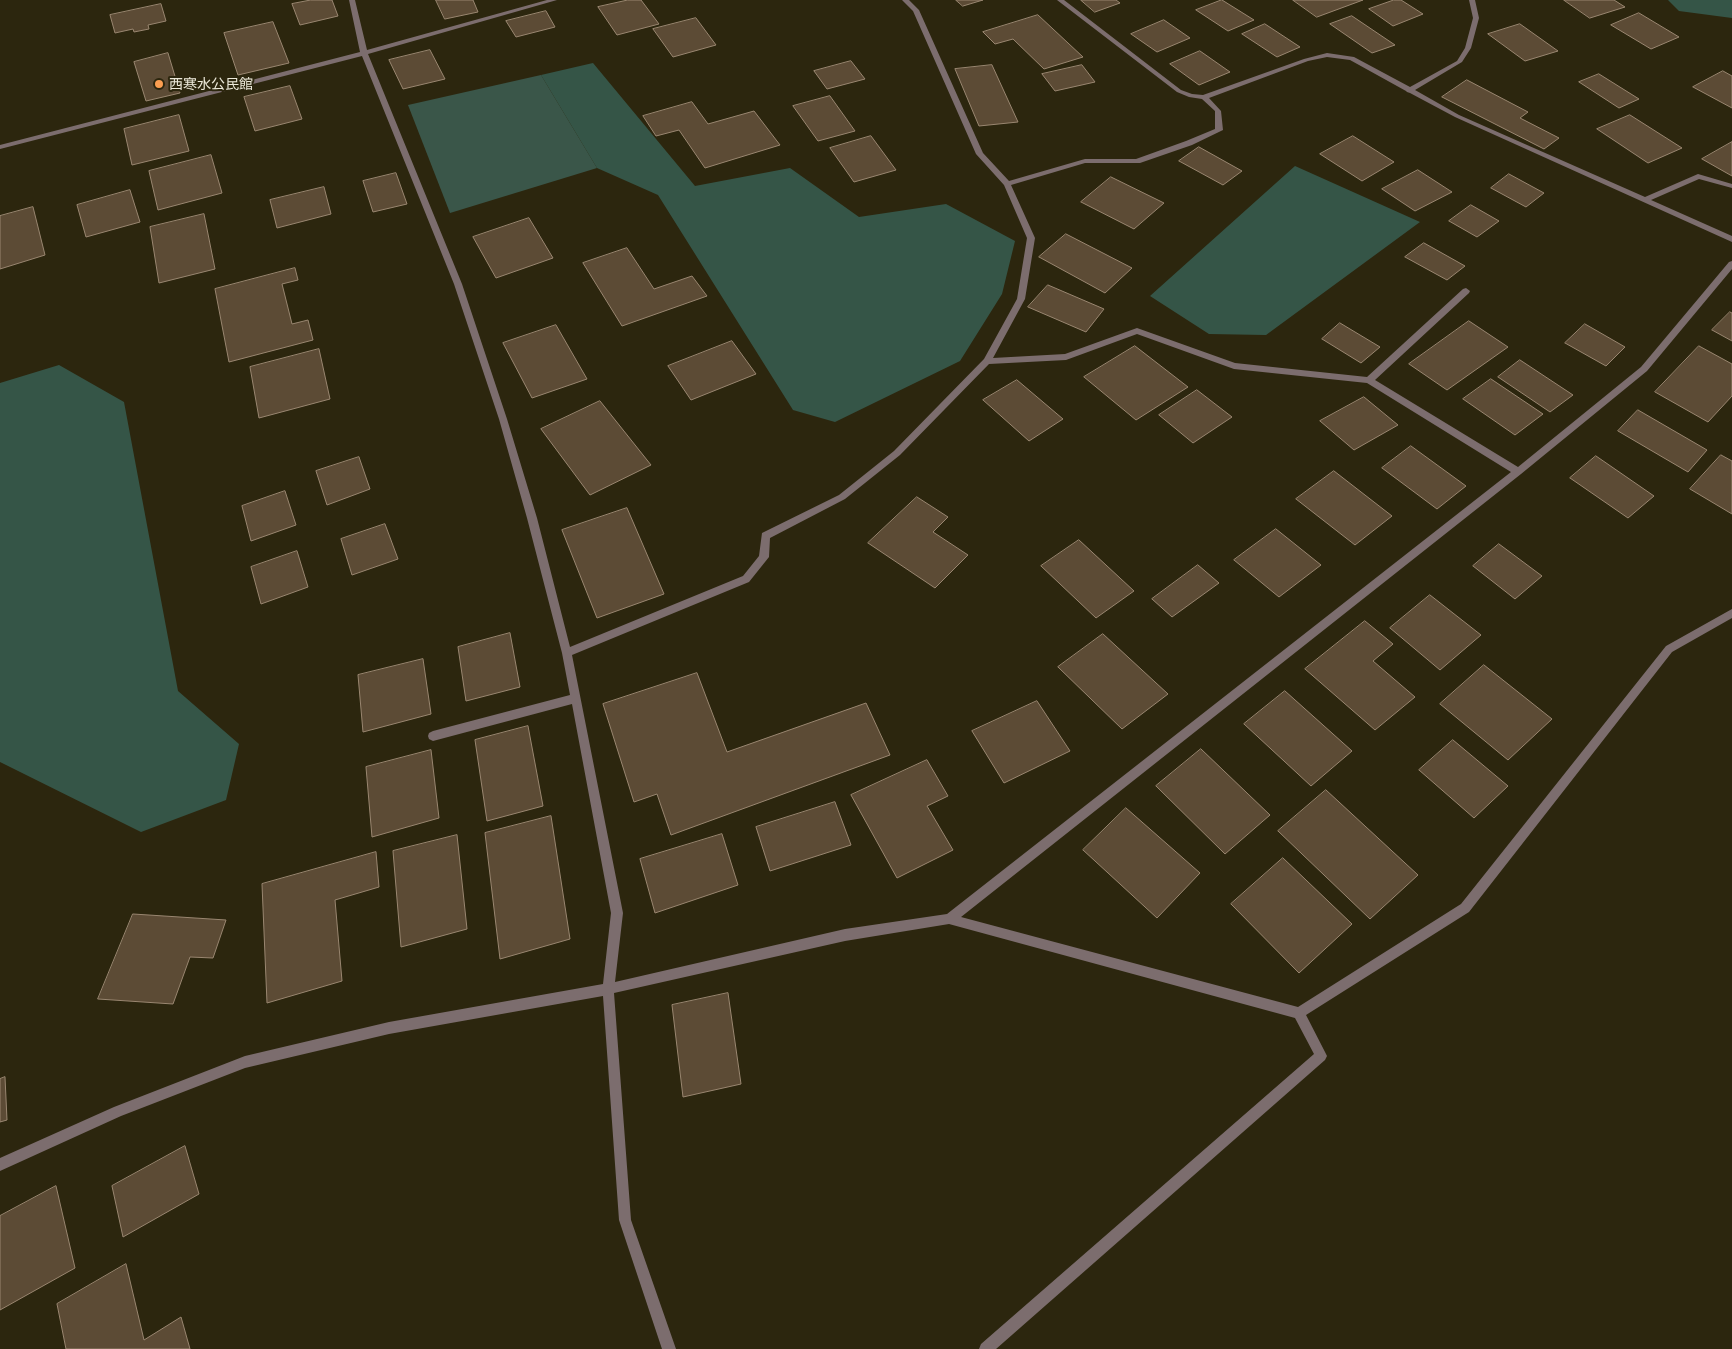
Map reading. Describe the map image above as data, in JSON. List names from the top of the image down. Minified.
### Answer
{"places":["西寒水公民館"]}
